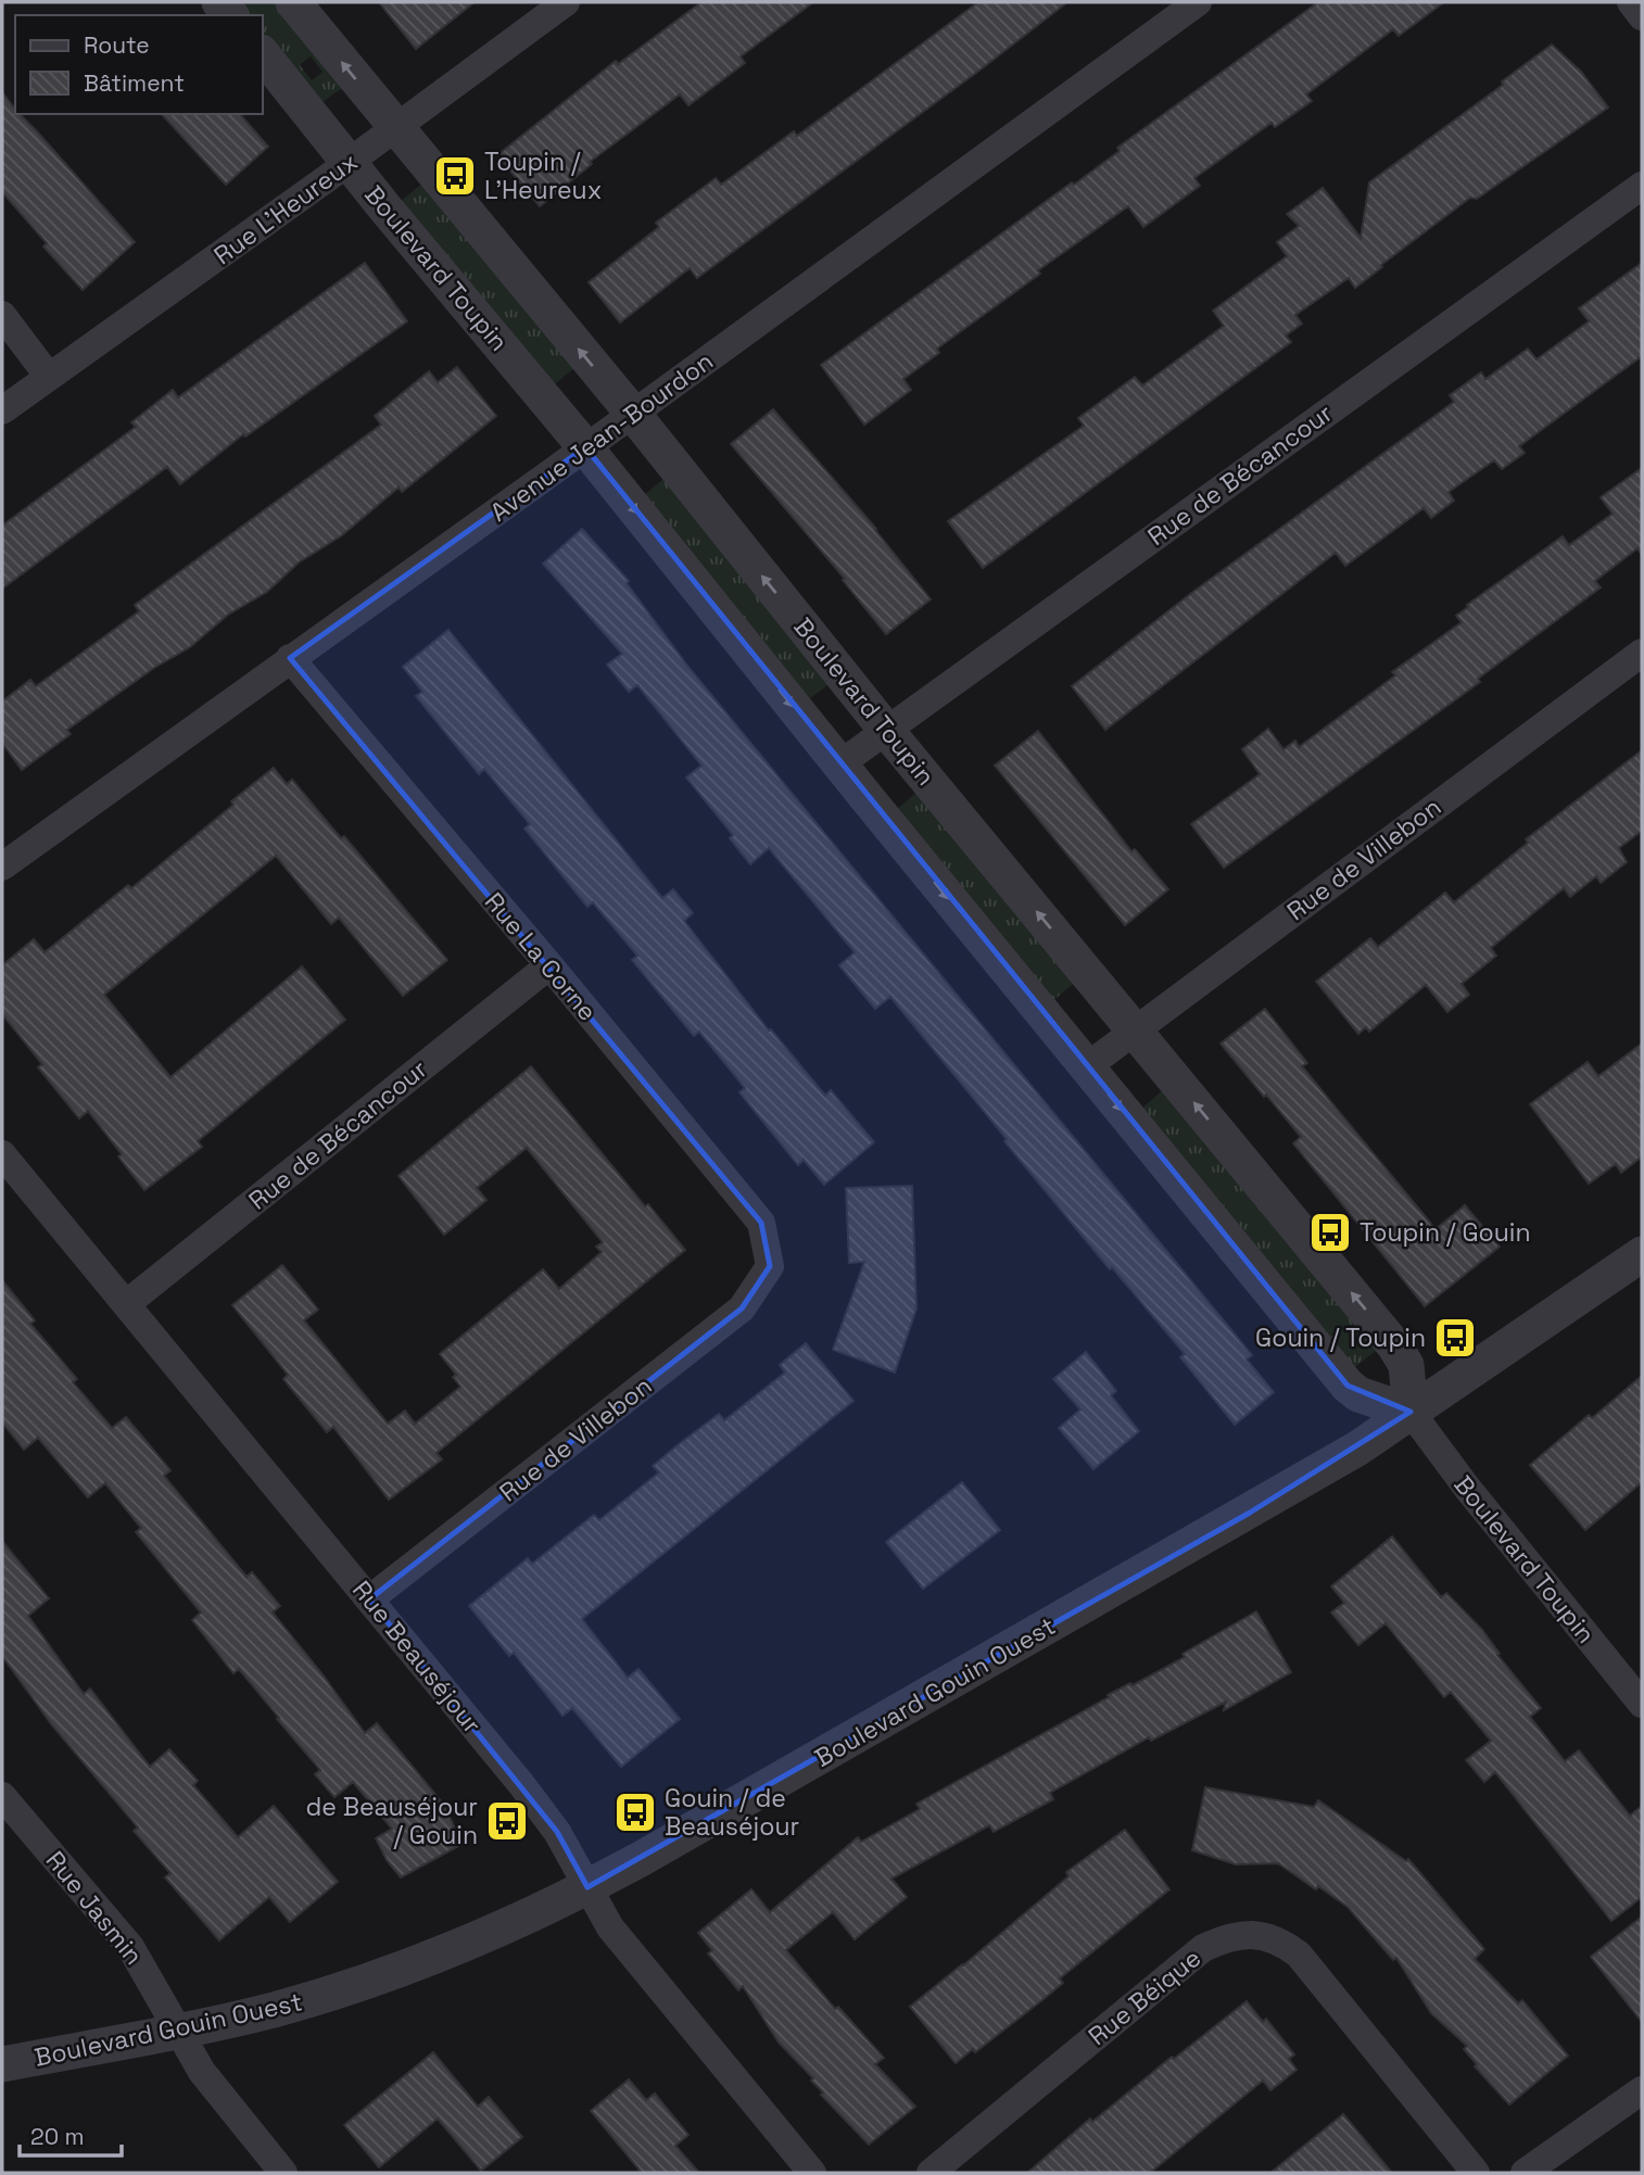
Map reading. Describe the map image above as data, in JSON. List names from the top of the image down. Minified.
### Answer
{"streets":{"street":["Rue L'Heureux","Boulevard Toupin","Avenue Jean-Bourdon","Rue de Bécancour","Rue de Villebon","Rue La Corne","Rue Beauséjour","Boulevard Gouin Ouest","Rue Jasmin","Rue Béique"]},"crossings":[["Rue L'Heureux","Boulevard Toupin"],["Boulevard Toupin","Avenue Jean-Bourdon"],["Boulevard Toupin","Rue de Bécancour"],["Boulevard Toupin","Rue de Villebon"],["Boulevard Toupin","Boulevard Gouin Ouest"],["Avenue Jean-Bourdon","Rue La Corne"],["Rue de Bécancour","Rue La Corne"],["Rue de Bécancour","Rue Beauséjour"],["Rue de Villebon","Rue La Corne"],["Rue de Villebon","Rue Beauséjour"],["Rue Beauséjour","Boulevard Gouin Ouest"],["Boulevard Gouin Ouest","Rue Jasmin"]],"places":{"bus stop":["Toupin / L'Heureux","Toupin / Gouin","Gouin / Toupin","Gouin / de Beauséjour","de Beauséjour / Gouin"]},"legend":["Route","Bâtiment"],"scale_bar":"20 m"}
